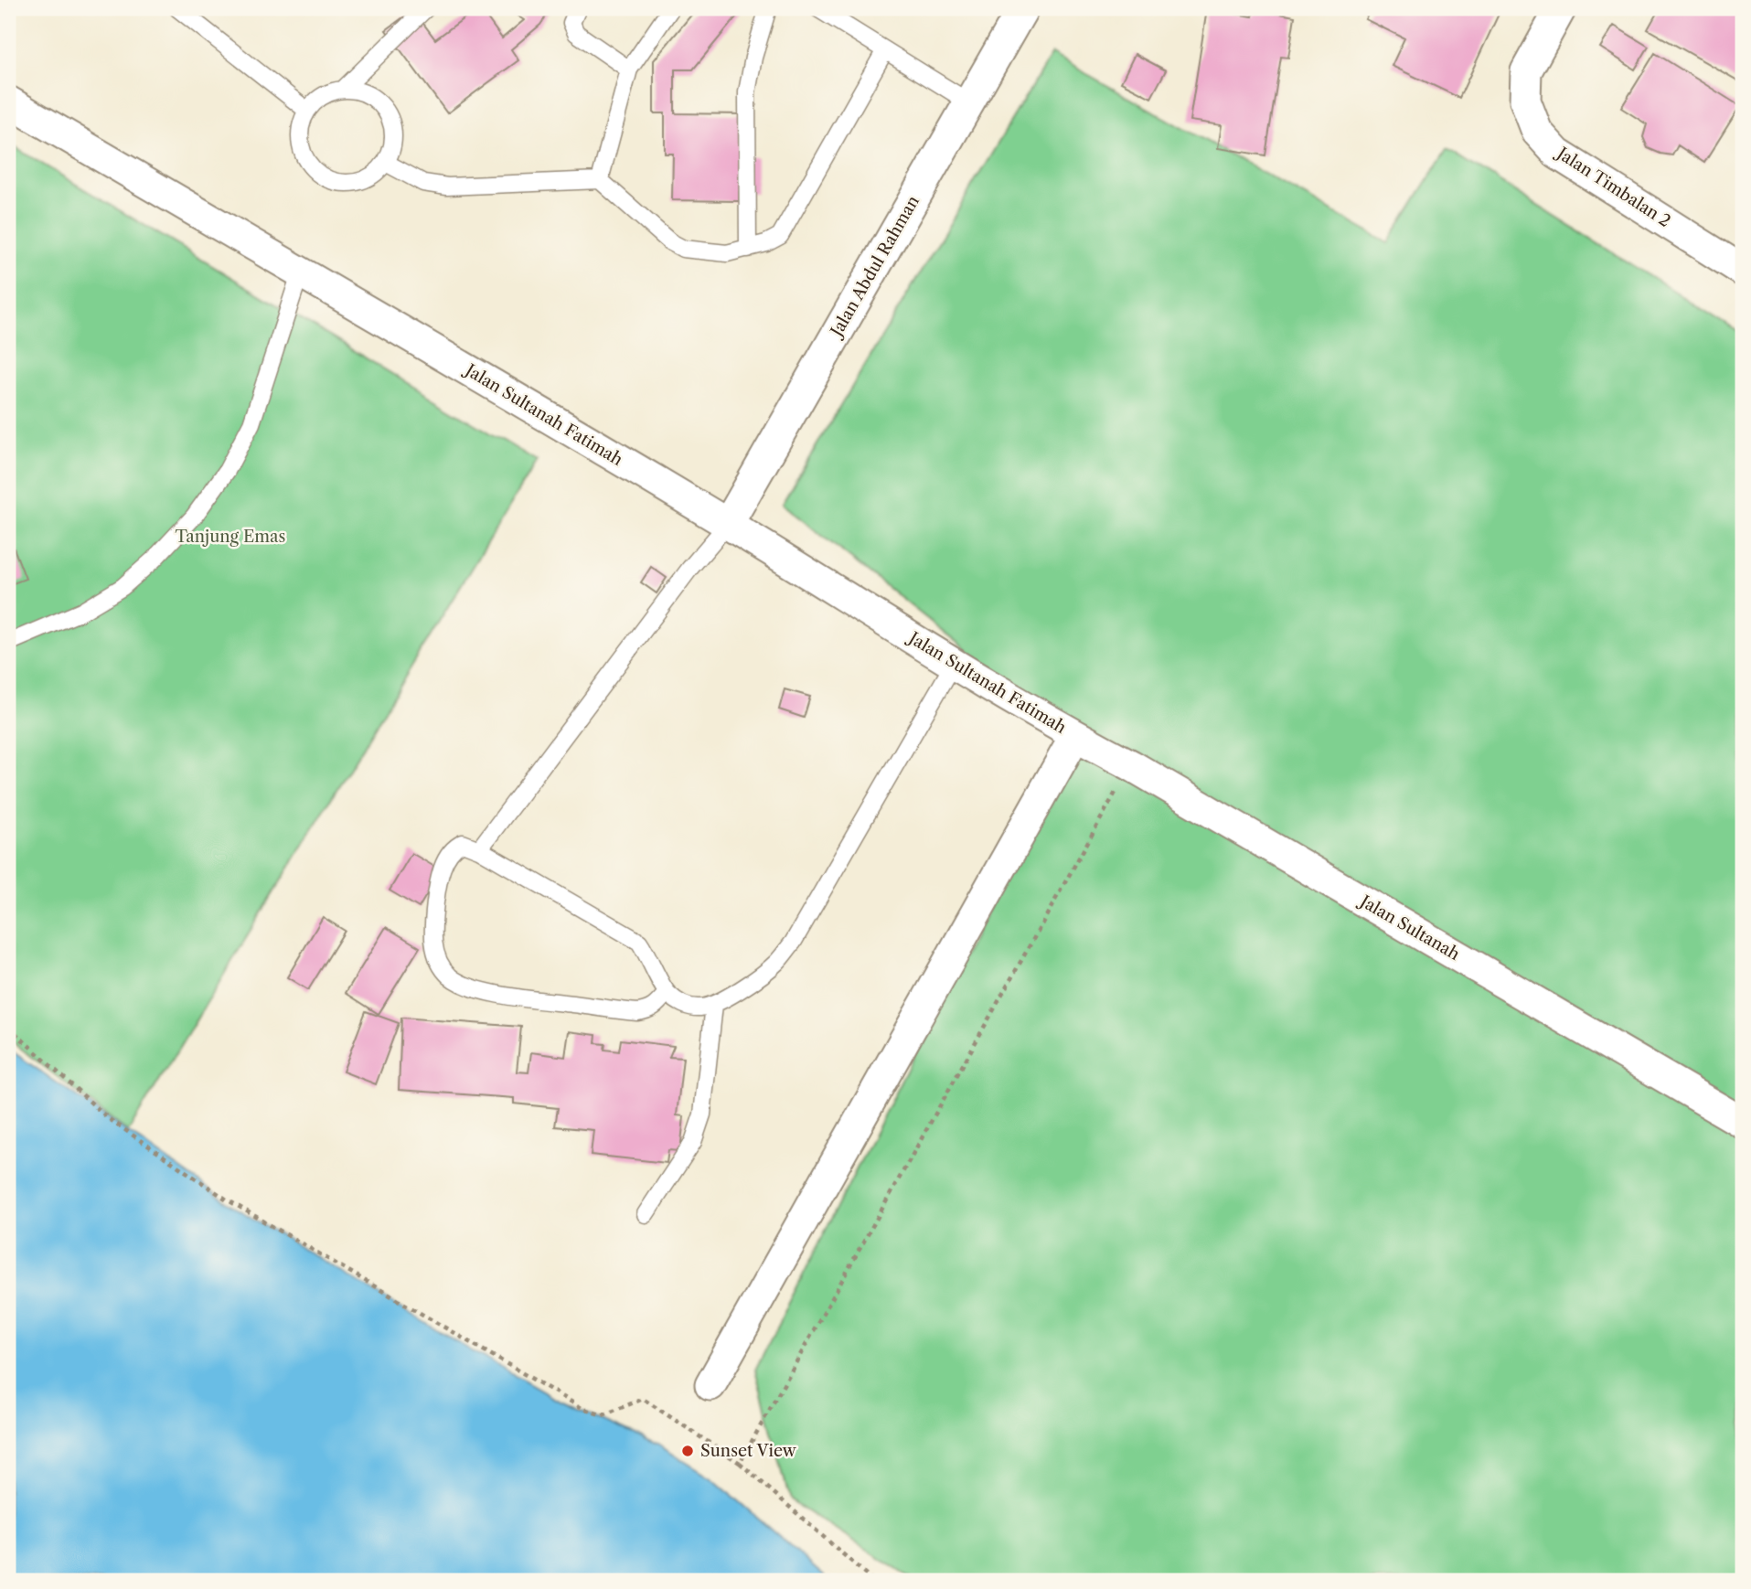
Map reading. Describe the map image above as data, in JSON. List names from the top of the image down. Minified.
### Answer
{"streets":{"street":["Jalan Timbalan 2","Jalan Abdul Rahman","Jalan Sultanah Fatimah","Jalan Sultanah"]},"crossings":[["Jalan Abdul Rahman","Jalan Sultanah Fatimah"],["Jalan Sultanah Fatimah","Jalan Sultanah"]],"parks":["Tanjung Emas"],"places":["Sunset View"]}
